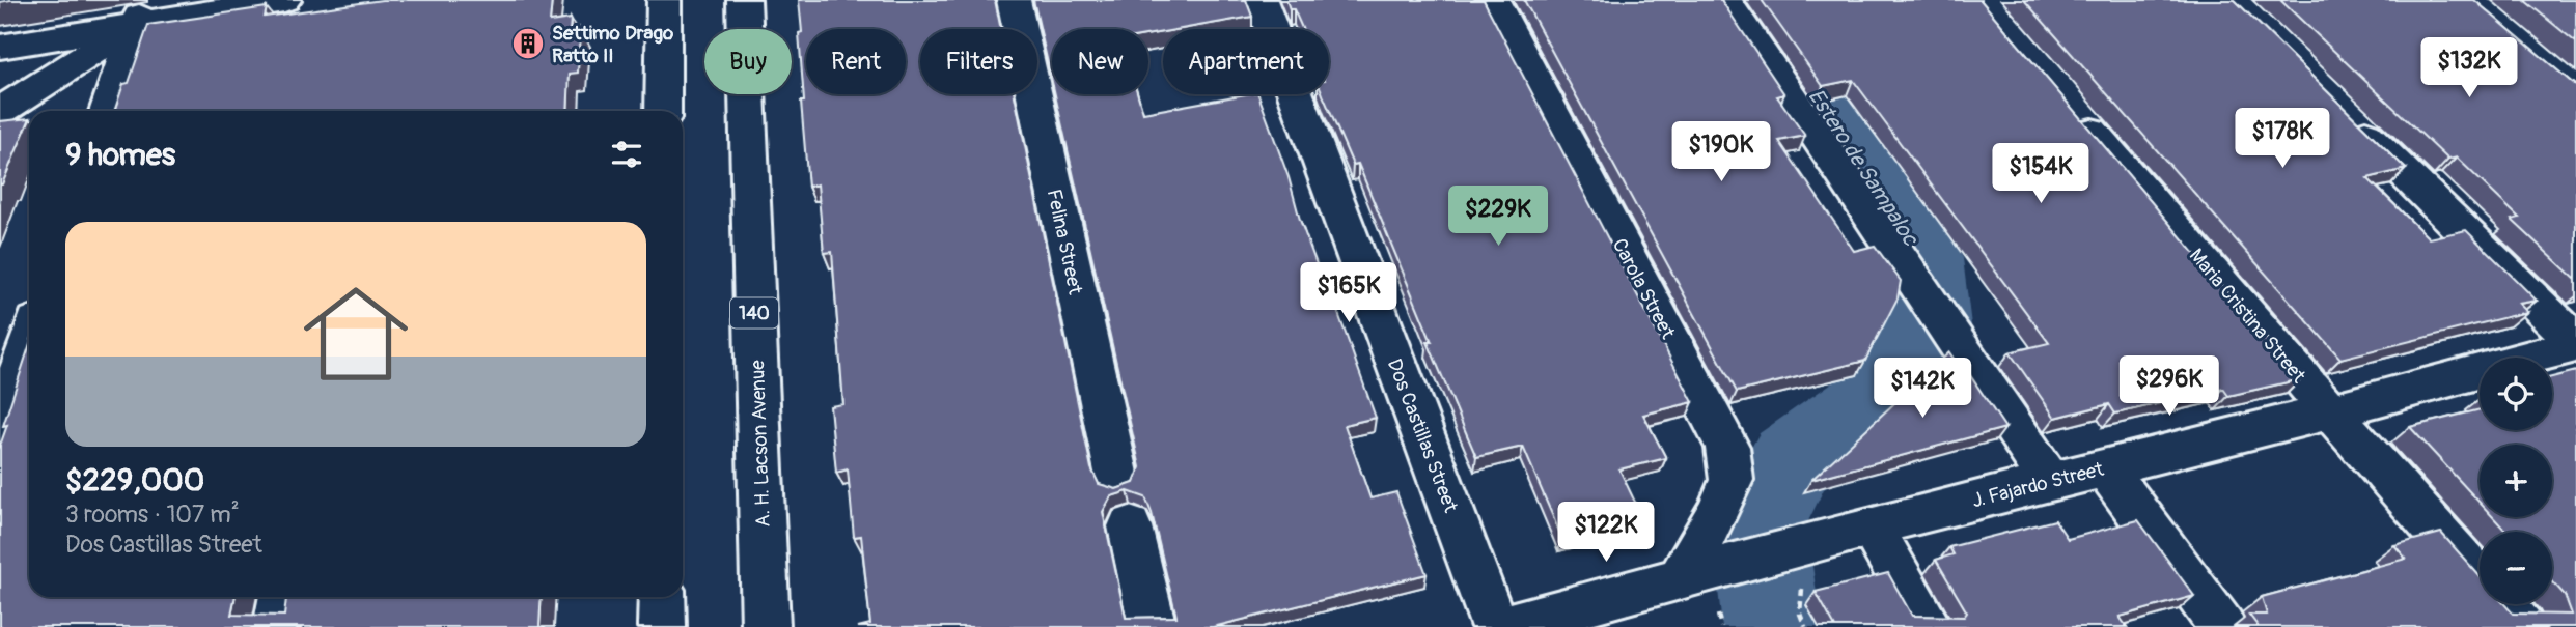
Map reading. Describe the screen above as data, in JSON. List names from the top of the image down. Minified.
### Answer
{"streets":{"street":["Felina Street","Carola Street","140","Maria Cristina Street","Dos Castillas Street","A. H. Lacson Avenue","J. Fajardo Street"]},"crossings":[["Carola Street","J. Fajardo Street"],["Maria Cristina Street","J. Fajardo Street"],["Dos Castillas Street","J. Fajardo Street"]],"water":["Estero de Sampaloc"],"places":{"building":["Settimo Drago Ratto II"]},"page":{"chip":["Buy","Rent","Filters","New","Apartment"],"price":["$132K","$178K","$190K","$154K","$229K","$165K","$296K","$142K","$122K"],"heading":"9 homes","list":[{"name":"$229,000","note":"3 rooms · 107 m² · Dos Castillas Street"}],"map_buttons":["+","−"]}}
